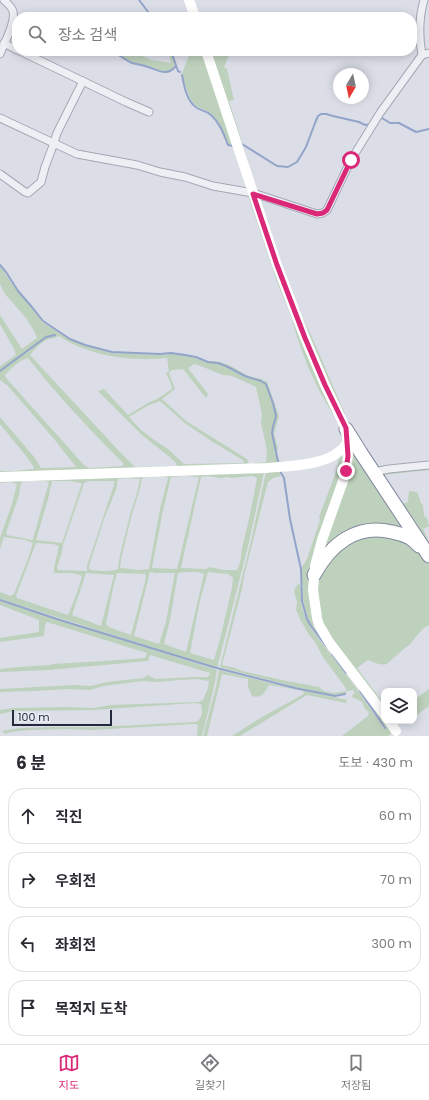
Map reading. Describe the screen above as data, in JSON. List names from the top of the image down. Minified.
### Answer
{"scale_bar":"100 m","north":"bottom","page":{"search":"장소 검색","scale":"100 m","heading":["6 분","도보 · 430 m"],"list":[["직진","60 m"],["우회전","70 m"],["좌회전","300 m"],"목적지 도착"],"nav":["지도","길찾기","저장됨"]}}
